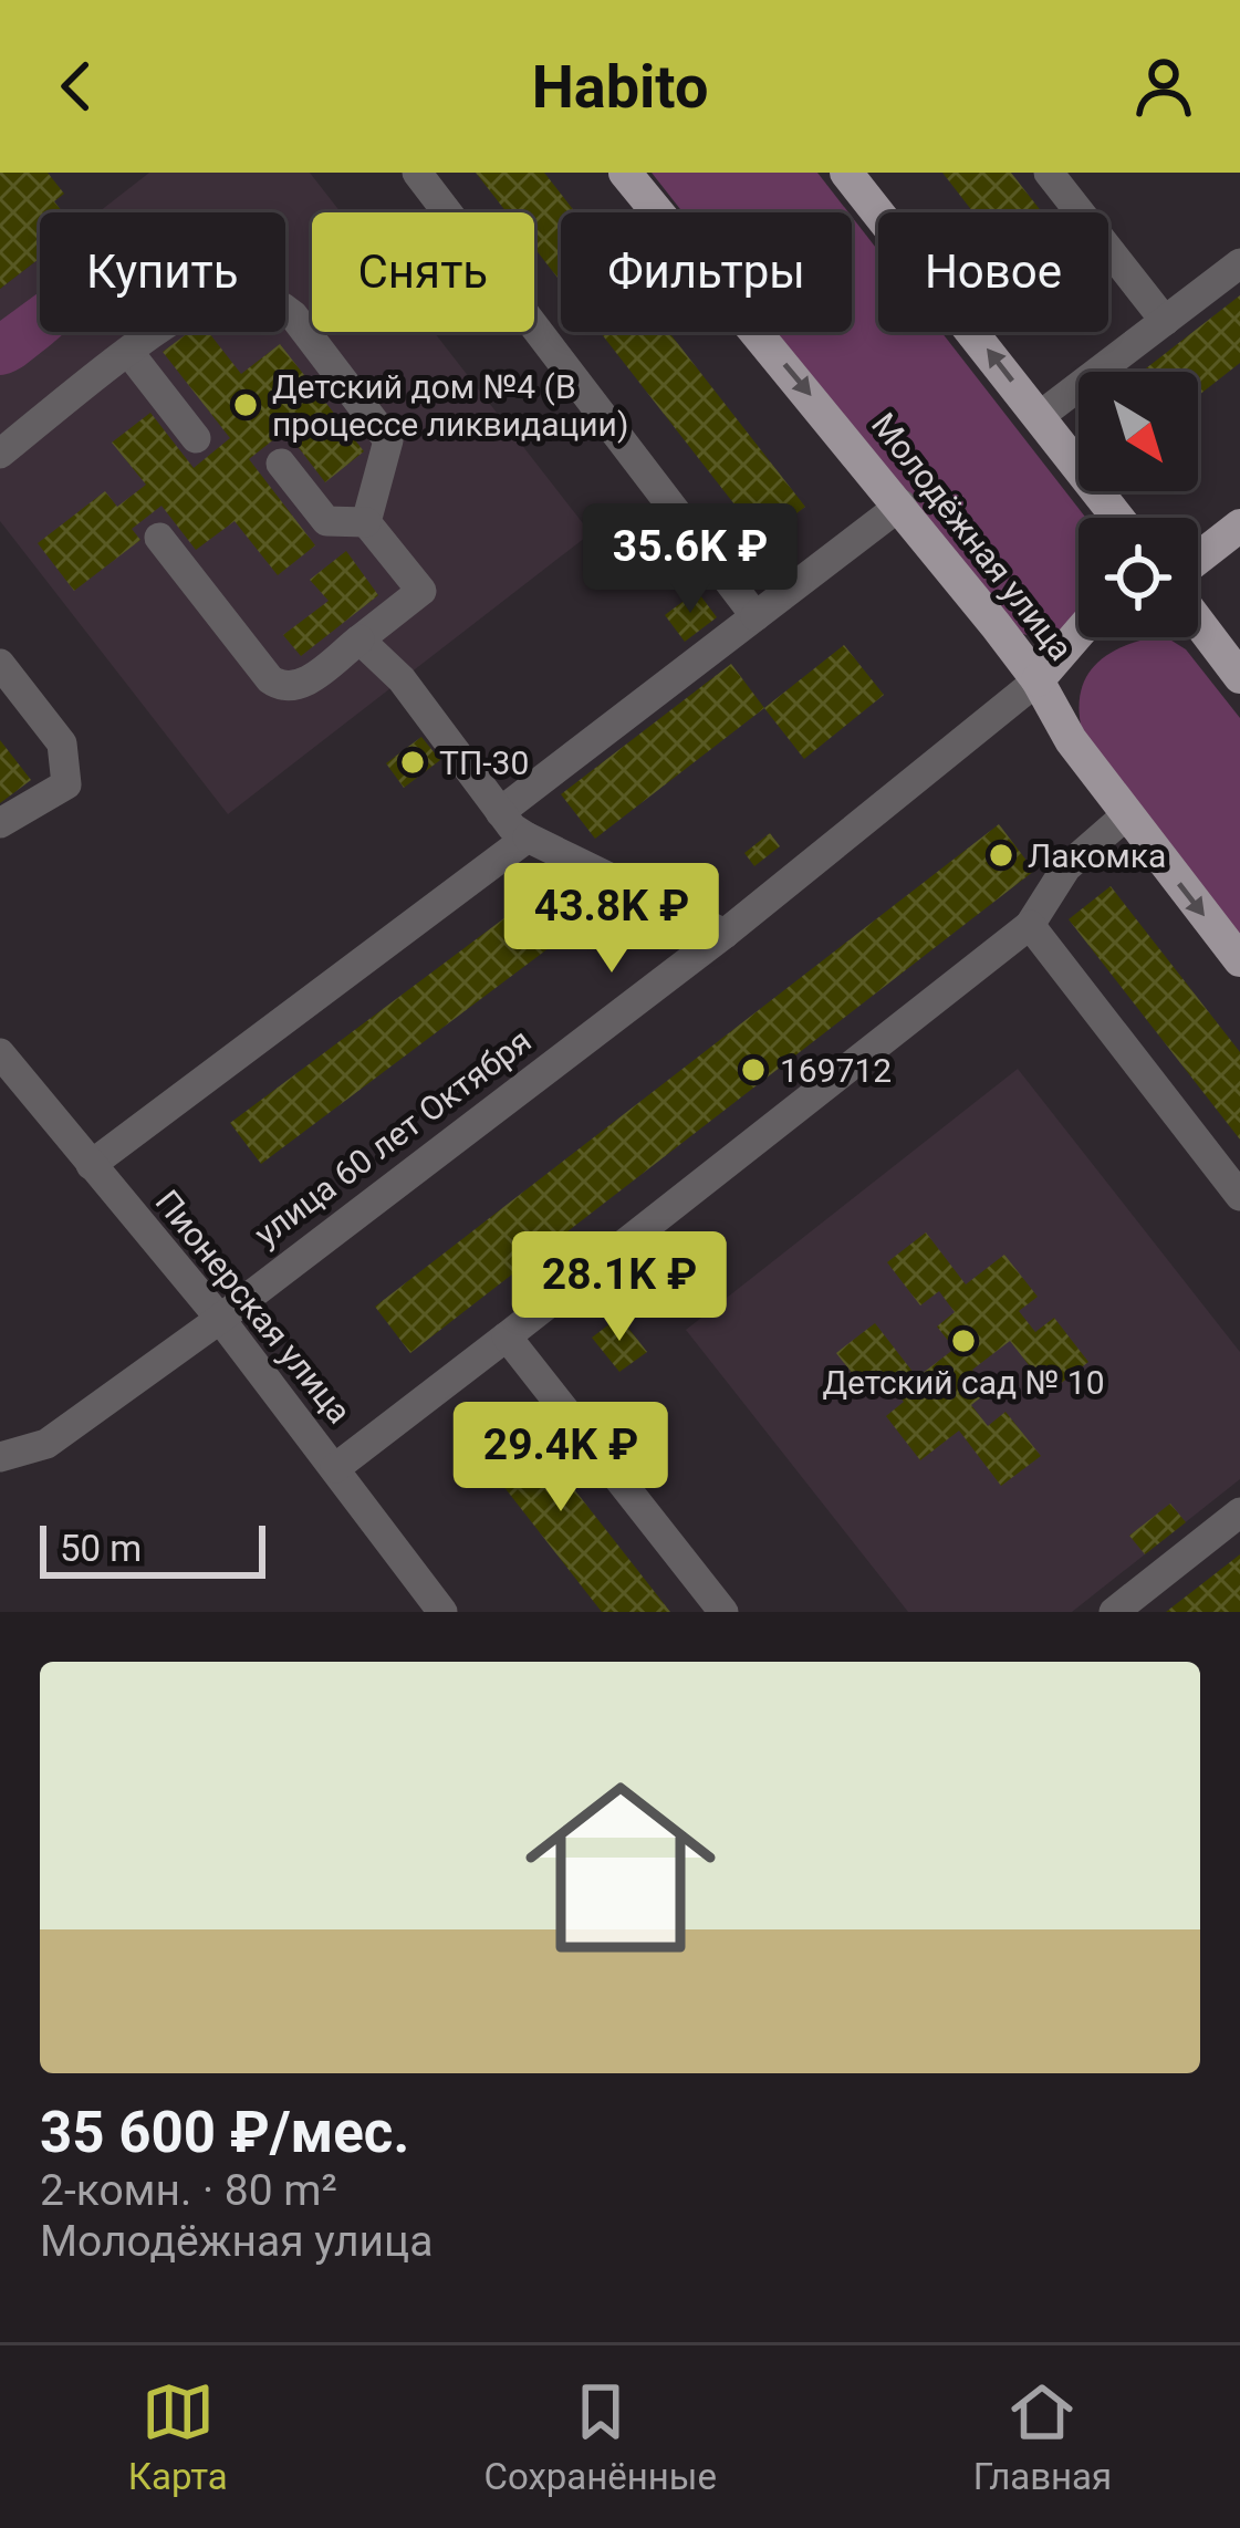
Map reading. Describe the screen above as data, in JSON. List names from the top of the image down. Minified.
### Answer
{"streets":{"main road":["Молодёжная улица","улица 60 лет Октября"],"street":["Пионерская улица"]},"crossings":[["Молодёжная улица","улица 60 лет Октября"],["улица 60 лет Октября","Пионерская улица"]],"places":["Детский дом №4 (В процессе ликвидации)","ТП-30","Лакомка","169712","Детский сад № 10"],"scale_bar":"50 m","north":"bottom right","page":{"header":"Habito","chip":["Купить","Снять","Фильтры","Новое"],"price":["35.6K ₽","43.8K ₽","28.1K ₽","29.4K ₽"],"scale":"50 m","list":[{"name":"35 600 ₽/мес.","note":"2-комн. · 80 m² · Молодёжная улица"}],"tabs":["Карта","Сохранённые","Главная"]}}
